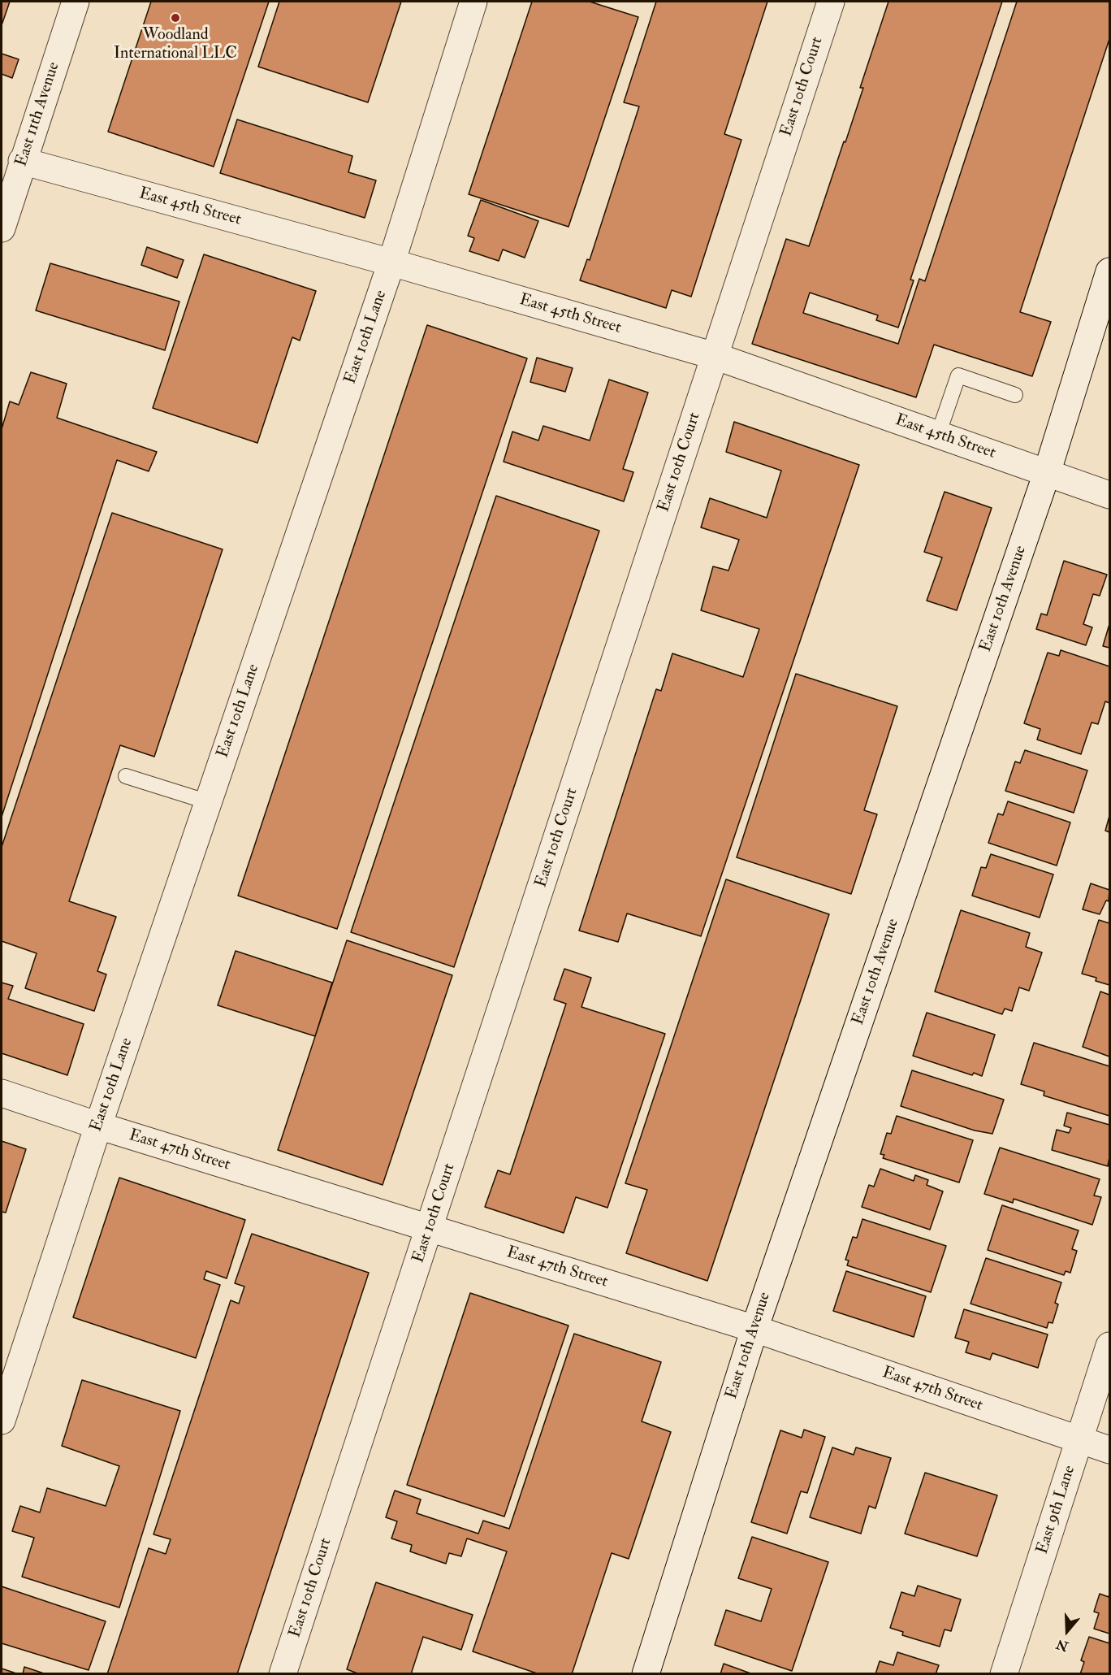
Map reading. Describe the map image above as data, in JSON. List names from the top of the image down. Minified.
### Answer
{"streets":{"street":["East 10th Court","East 11th Avenue","East 45th Street","East 10th Lane","East 10th Avenue","East 47th Street","East 9th Lane"]},"crossings":[["East 10th Court","East 45th Street"],["East 10th Court","East 47th Street"],["East 11th Avenue","East 45th Street"],["East 45th Street","East 10th Lane"],["East 45th Street","East 10th Avenue"],["East 10th Lane","East 47th Street"],["East 10th Avenue","East 47th Street"],["East 47th Street","East 9th Lane"]],"places":["Woodland International LLC"],"north":"bottom"}
